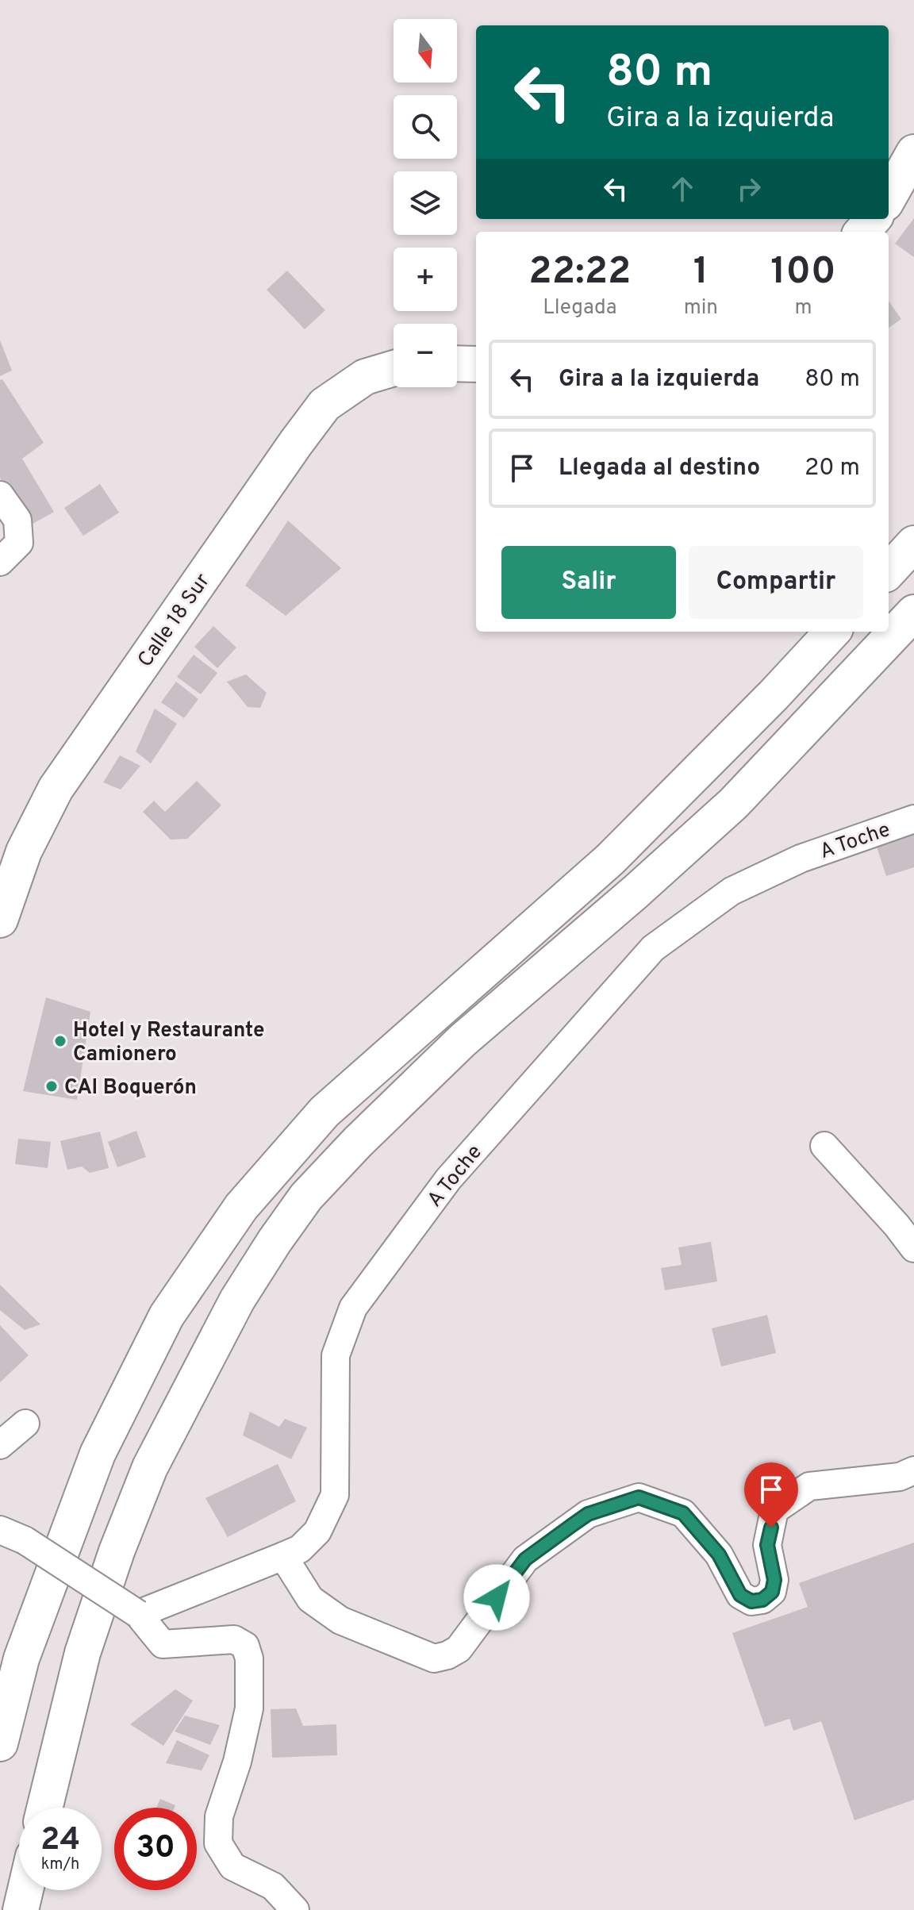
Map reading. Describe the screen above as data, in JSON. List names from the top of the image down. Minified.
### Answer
{"streets":{"main road":["Calle 18 Sur"],"street":["A Toche"]},"places":["Hotel y Restaurante Camionero","CAI Boquerón"],"north":"bottom","page":{"map_buttons":["+","−"],"turn":["80 m","Gira a la izquierda"],"eta":["22:22","Llegada","1","min","100","m"],"list":[{"name":"Gira a la izquierda","value":"80 m"},{"name":"Llegada al destino","value":"20 m"}],"buttons":["Salir","Compartir"],"speed":"24 km/h","limit":"30"}}
